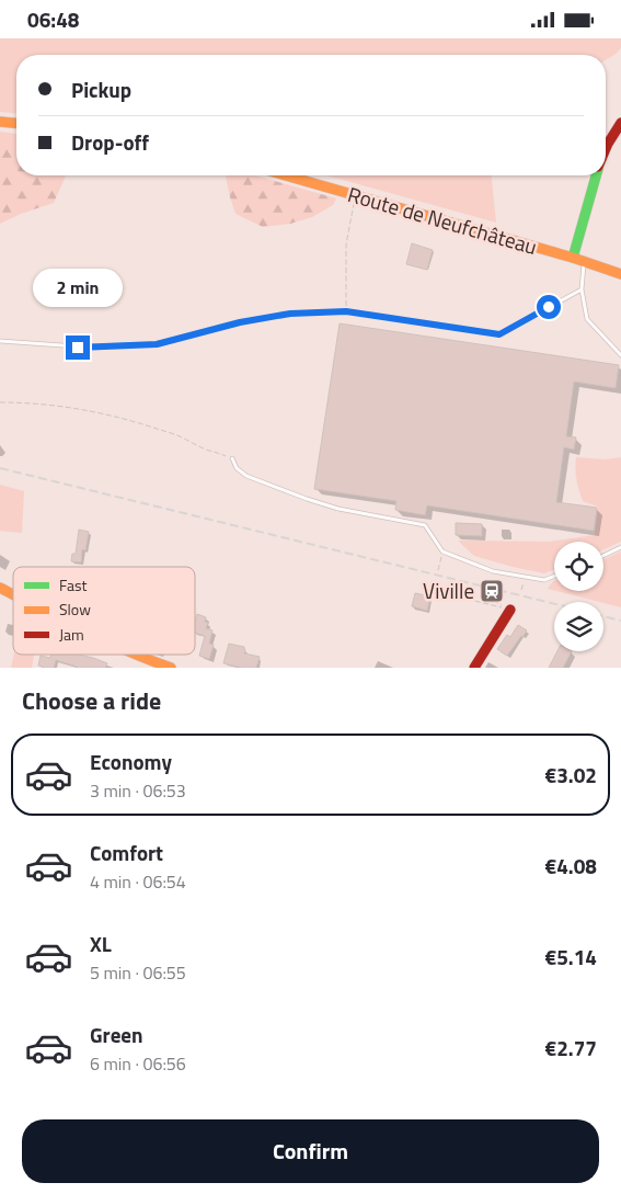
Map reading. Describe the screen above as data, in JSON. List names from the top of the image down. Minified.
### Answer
{"streets":{"street":["Route de Neufchâteau"]},"places":{"station":["Viville"]},"legend":["Fast","Slow","Jam"],"page":{"status":"06:48","banner":["Pickup","Drop-off"],"bubble":"2 min","heading":"Choose a ride","list":[{"name":"Economy","note":"3 min · 06:53","value":"€3.02"},{"name":"Comfort","note":"4 min · 06:54","value":"€4.08"},{"name":"XL","note":"5 min · 06:55","value":"€5.14"},{"name":"Green","note":"6 min · 06:56","value":"€2.77"}],"buttons":"Confirm"}}
